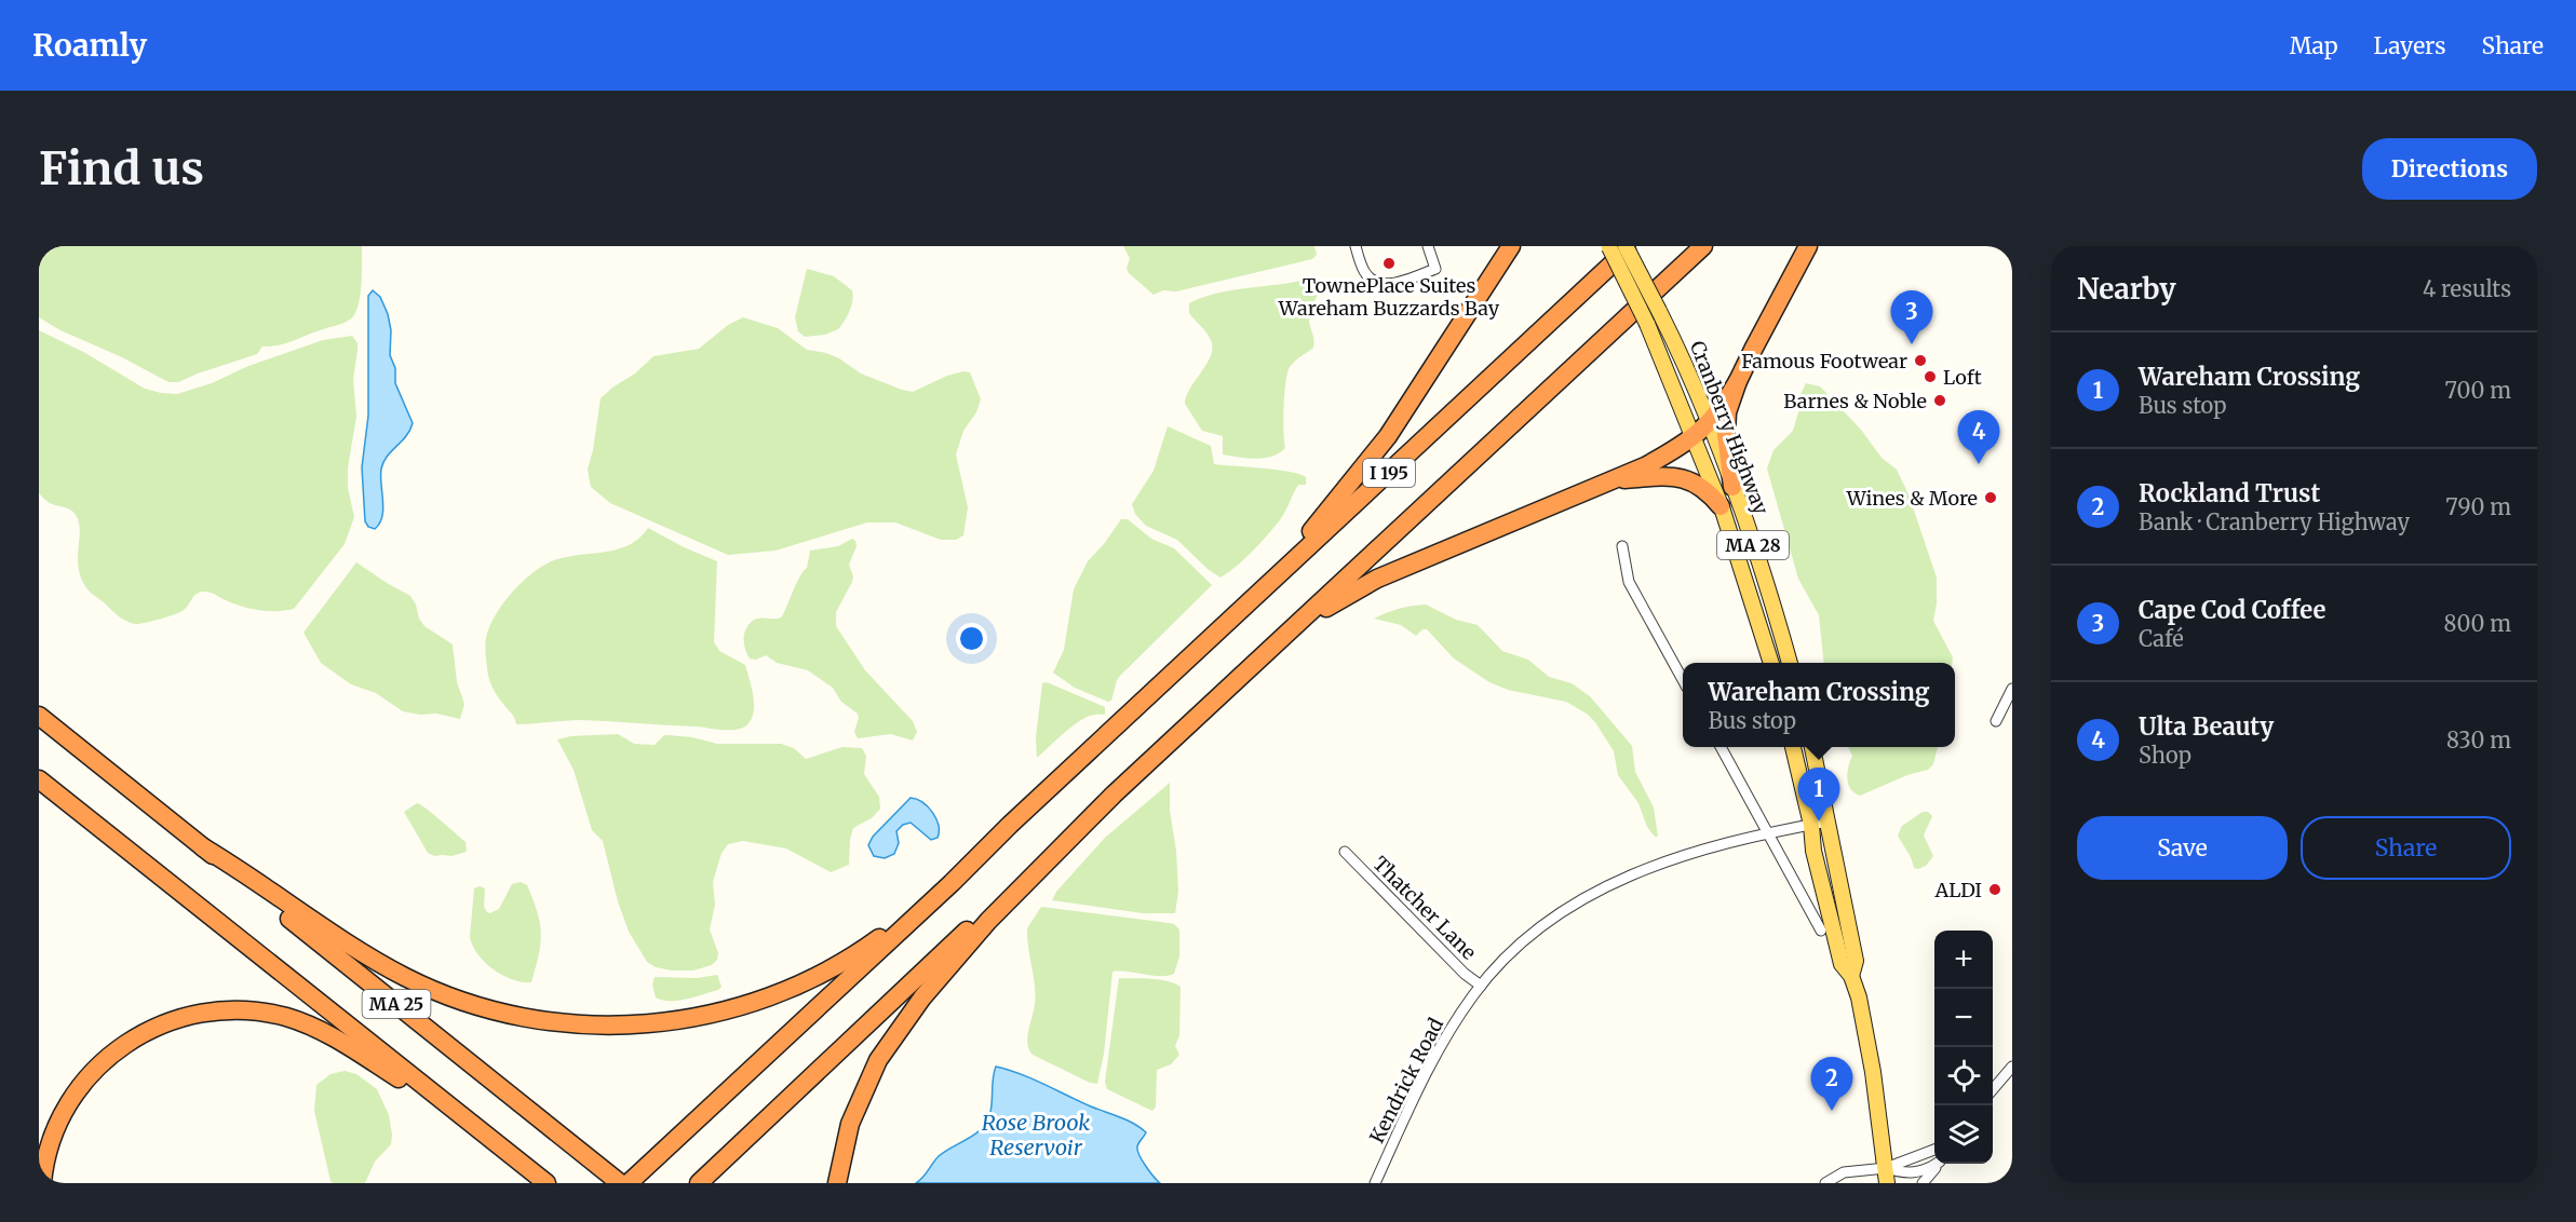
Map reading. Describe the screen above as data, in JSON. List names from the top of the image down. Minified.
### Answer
{"streets":{"highway":["I 195","MA 25"],"main road":["Cranberry Highway","MA 28"],"street":["Thatcher Lane","Kendrick Road"]},"crossings":[["Thatcher Lane","Kendrick Road"]],"water":["Rose Brook Reservoir"],"places":["TownePlace Suites Wareham Buzzards Bay","Famous Footwear","Loft","Barnes & Noble","Wines & More","ALDI"],"page":{"header":"Roamly","nav":["Map","Layers","Share"],"buttons":["Directions",["Save","Share"]],"title":"Find us","heading":["Nearby","4 results"],"pins":["3","4","1","2"],"list":[{"mark":"1","name":"Wareham Crossing","note":"Bus stop","value":"700 m"},{"mark":"2","name":"Rockland Trust","note":"Bank · Cranberry Highway","value":"790 m"},{"mark":"3","name":"Cape Cod Coffee","note":"Café","value":"800 m"},{"mark":"4","name":"Ulta Beauty","note":"Shop","value":"830 m"}],"popup":["Wareham Crossing","Bus stop"],"map_buttons":["+","−"]}}
